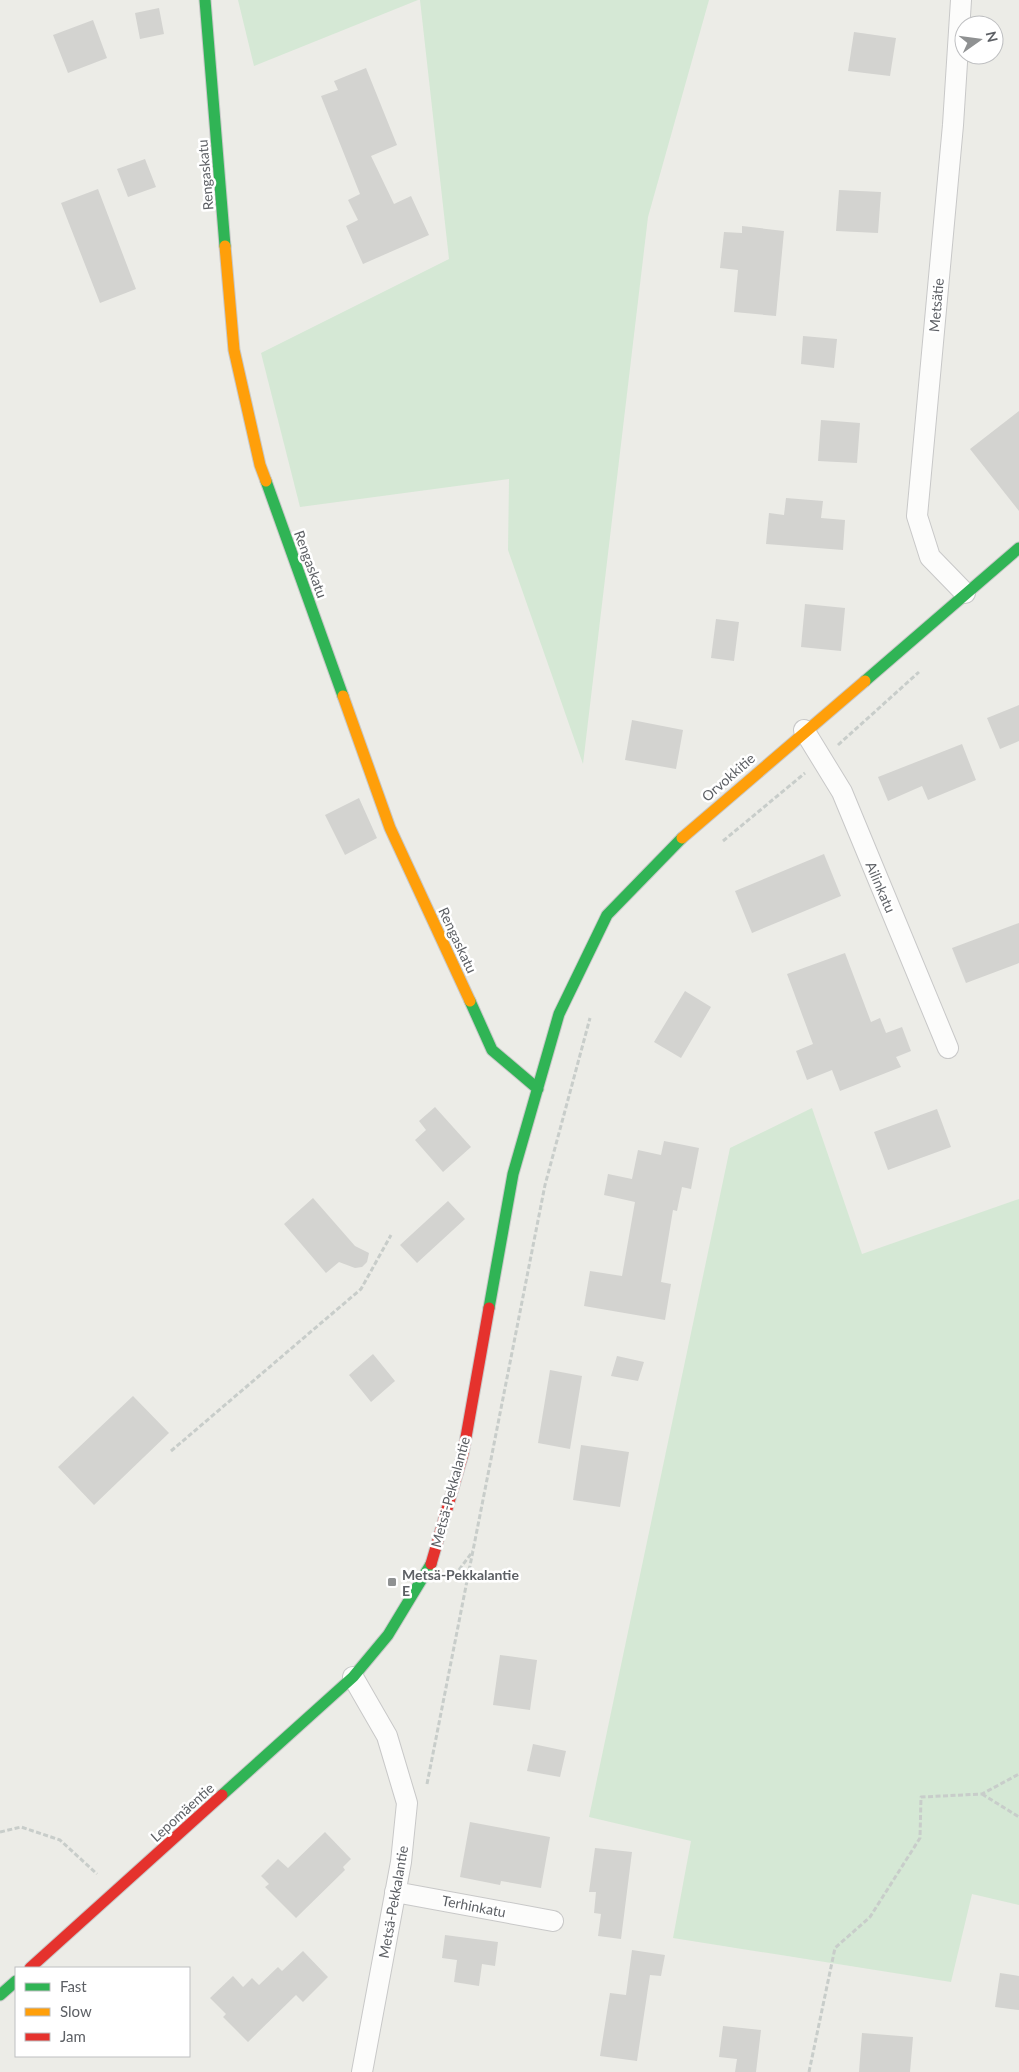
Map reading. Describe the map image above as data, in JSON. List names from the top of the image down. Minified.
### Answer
{"streets":{"street":["Rengaskatu","Metsätie","Orvokkitie","Ailinkatu","Metsä-Pekkalantie","Lepomäentie","Terhinkatu"]},"crossings":[["Rengaskatu","Orvokkitie"],["Rengaskatu","Metsä-Pekkalantie"],["Metsätie","Orvokkitie"],["Orvokkitie","Ailinkatu"],["Orvokkitie","Metsä-Pekkalantie"],["Metsä-Pekkalantie","Lepomäentie"],["Metsä-Pekkalantie","Terhinkatu"]],"places":{"transit":["Metsä-Pekkalantie E"]},"legend":["Fast","Slow","Jam"],"north":"right"}
